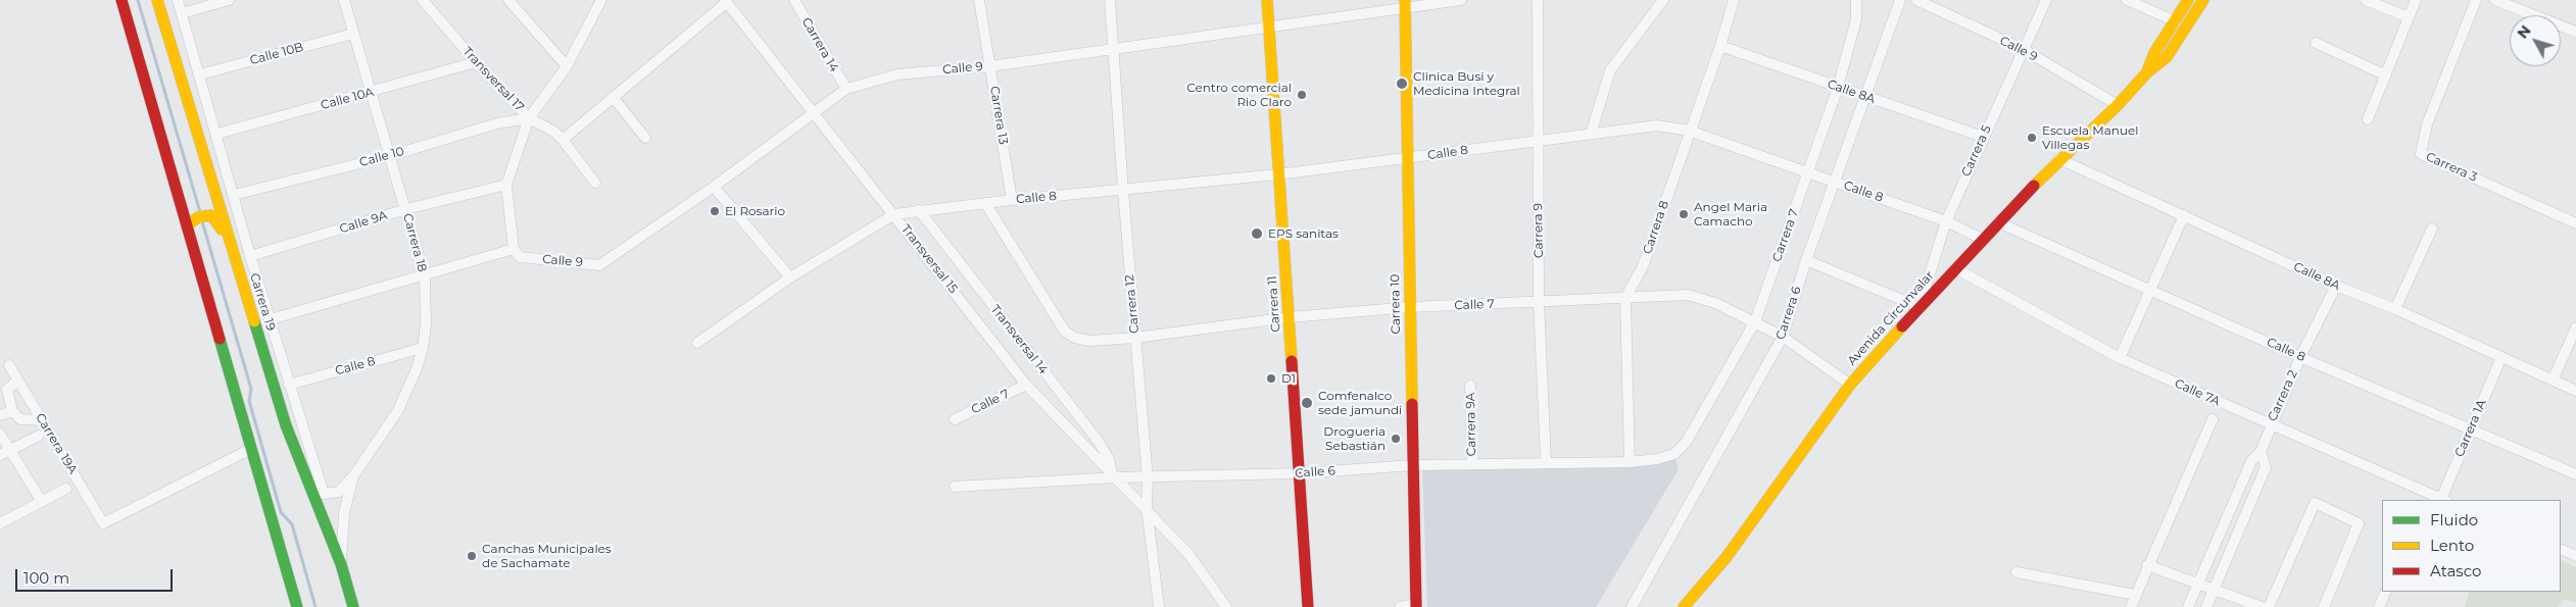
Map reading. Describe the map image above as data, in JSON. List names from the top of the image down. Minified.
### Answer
{"streets":{"main road":["Carrera 19","Carrera 11","Carrera 10","Avenida Circunvalar"],"street":["Carrera 14","Calle 9","Calle 10B","Transversal 17","Calle 8A","Calle 10A","Carrera 13","Carrera 5","Calle 8","Calle 10","Carrera 3","Calle 9A","Carrera 8","Carrera 9","Carrera 7","Carrera 18","Transversal 15","Carrera 12","Calle 7","Carrera 6","Transversal 14","Calle 7A","Carrera 2","Carrera 9A","Carrera 1A","Carrera 19A","Calle 6"]},"crossings":[["Carrera 14","Calle 9"],["Calle 9","Transversal 17"],["Calle 9","Carrera 13"],["Calle 9","Carrera 5"],["Calle 9","Carrera 18"],["Calle 9","Transversal 15"],["Calle 9","Carrera 19"],["Calle 9","Carrera 12"],["Calle 9","Carrera 11"],["Calle 9","Carrera 10"],["Calle 9","Avenida Circunvalar"],["Calle 10B","Carrera 18"],["Calle 10B","Carrera 19"],["Transversal 17","Calle 10A"],["Transversal 17","Calle 10"],["Transversal 17","Calle 9A"],["Calle 8A","Carrera 5"],["Calle 8A","Carrera 8"],["Calle 8A","Carrera 7"],["Calle 8A","Carrera 6"],["Calle 8A","Avenida Circunvalar"],["Calle 8A","Carrera 2"],["Calle 8A","Carrera 1A"],["Calle 10A","Carrera 18"],["Calle 10A","Carrera 19"],["Carrera 13","Calle 8"],["Carrera 5","Calle 8"],["Carrera 5","Avenida Circunvalar"],["Calle 8","Carrera 8"],["Calle 8","Carrera 9"],["Calle 8","Carrera 7"],["Calle 8","Carrera 18"],["Calle 8","Transversal 15"],["Calle 8","Carrera 19"],["Calle 8","Carrera 12"],["Calle 8","Carrera 11"],["Calle 8","Carrera 10"],["Calle 8","Calle 7"],["Calle 8","Carrera 6"],["Calle 8","Avenida Circunvalar"],["Calle 8","Transversal 14"],["Calle 8","Carrera 2"],["Calle 8","Carrera 1A"],["Calle 10","Carrera 18"],["Calle 10","Carrera 19"],["Calle 9A","Carrera 18"],["Calle 9A","Carrera 19"],["Carrera 8","Calle 7"],["Carrera 9","Calle 7"],["Carrera 9","Calle 6"],["Carrera 7","Calle 7"],["Carrera 7","Calle 6"],["Carrera 18","Carrera 19"],["Transversal 15","Carrera 12"],["Transversal 15","Calle 7"],["Transversal 15","Transversal 14"],["Transversal 15","Calle 6"],["Carrera 12","Calle 7"],["Carrera 12","Calle 6"],["Carrera 11","Calle 7"],["Carrera 11","Calle 6"],["Carrera 10","Calle 7"],["Carrera 10","Calle 6"],["Calle 7","Carrera 6"],["Calle 7","Avenida Circunvalar"],["Avenida Circunvalar","Calle 7A"],["Transversal 14","Calle 6"],["Calle 7A","Carrera 2"],["Calle 7A","Carrera 1A"],["Carrera 9A","Calle 6"]],"places":["Clinica Busi y Medicina Integral","Centro comercial Rio Claro","Escuela Manuel Villegas","El Rosario","Angel Maria Camacho","EPS sanitas","D1","Comfenalco sede jamundi","Drogueria Sebastián","Canchas Municipales de Sachamate"],"legend":["Fluido","Lento","Atasco"],"scale_bar":"100 m","north":"top left"}
